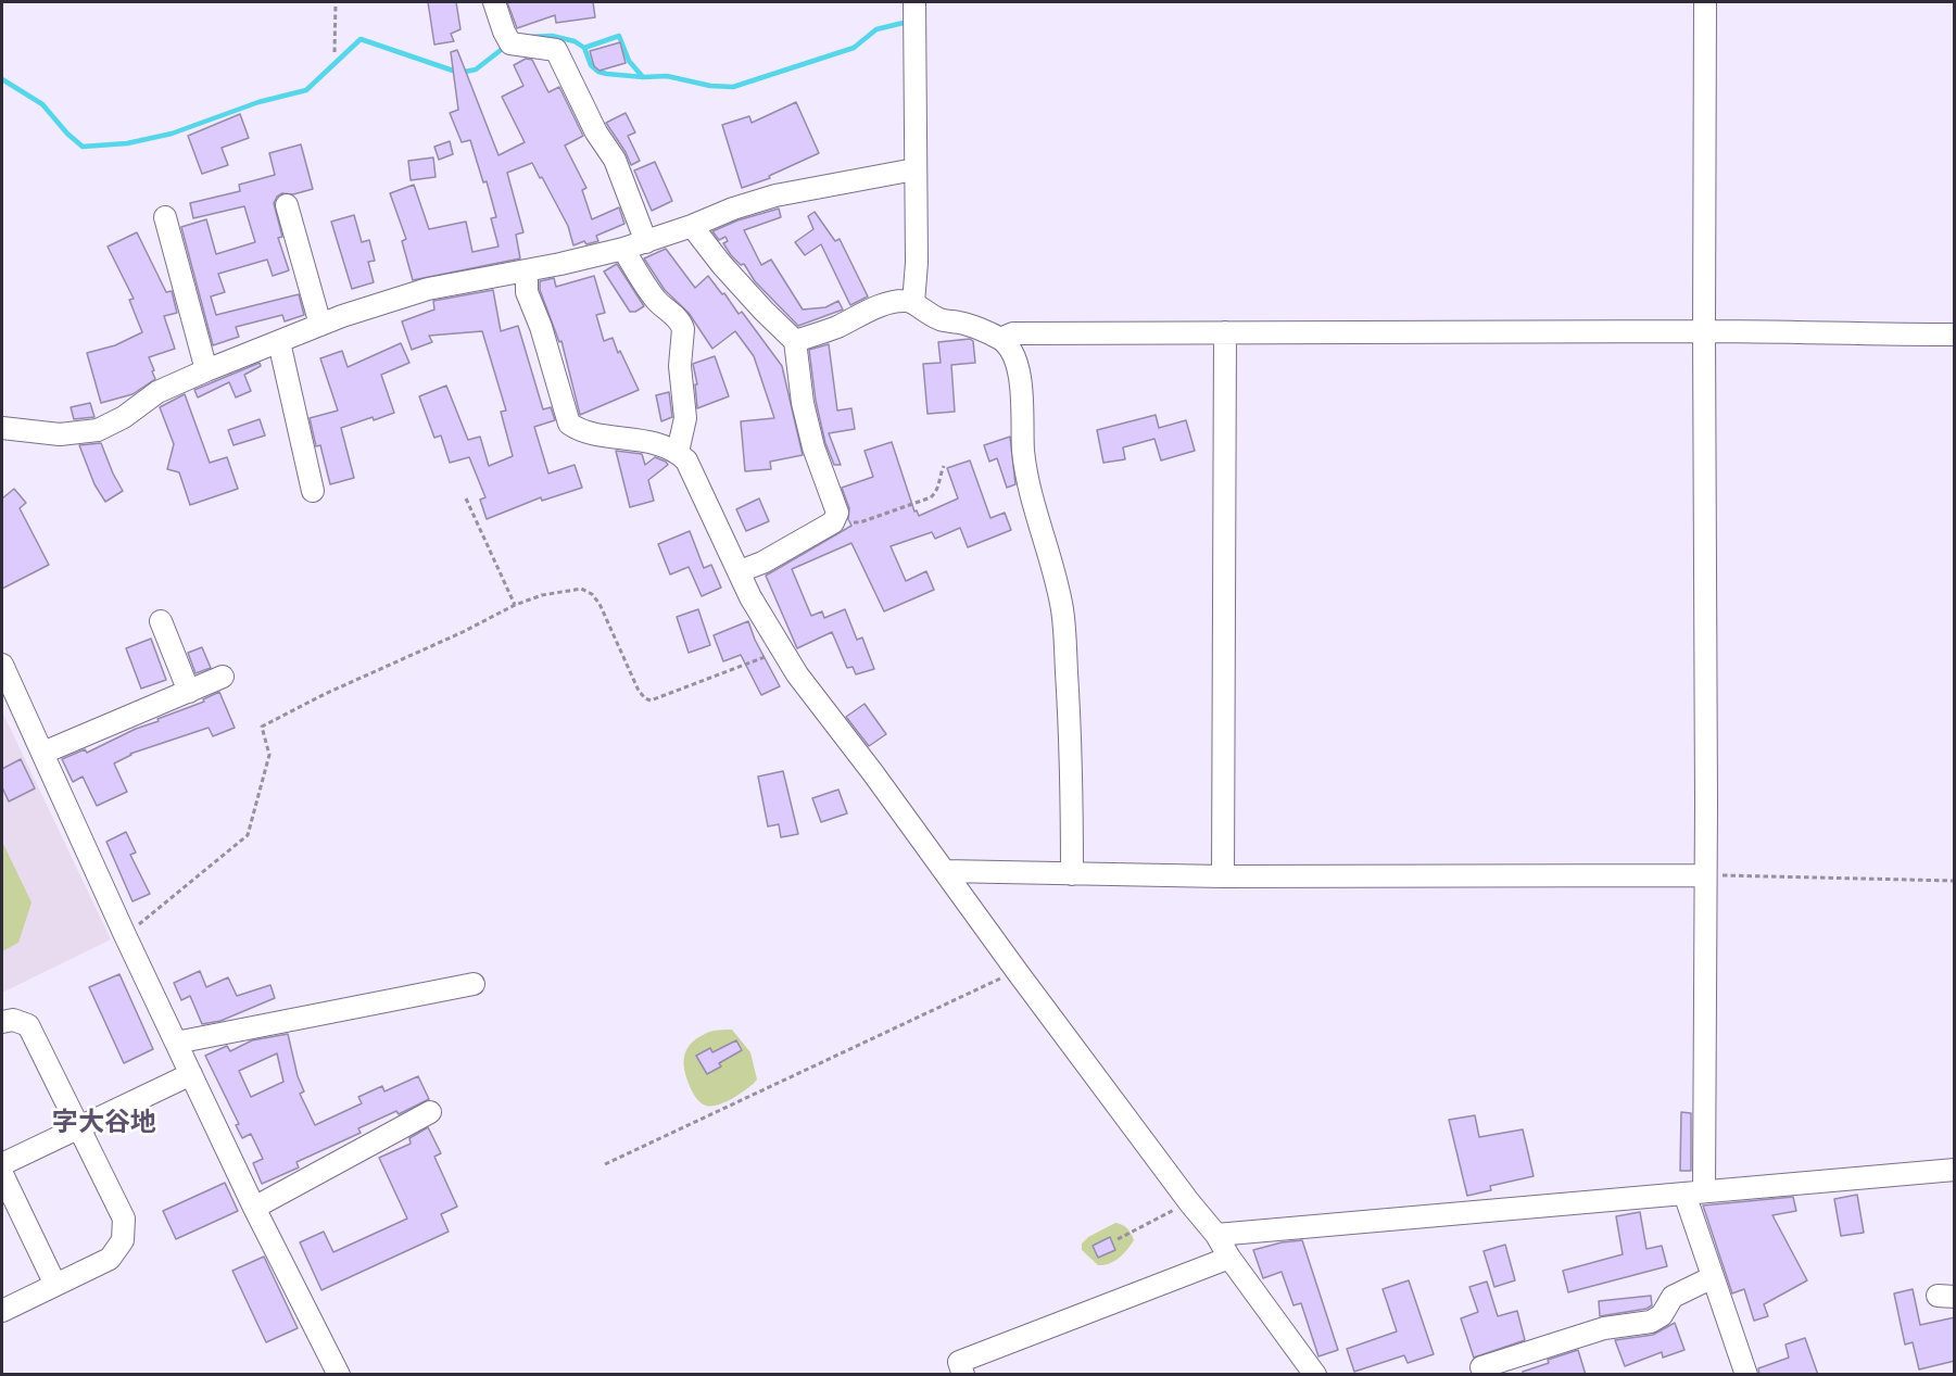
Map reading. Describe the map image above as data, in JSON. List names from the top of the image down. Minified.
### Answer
{"districts":["字大谷地"]}
